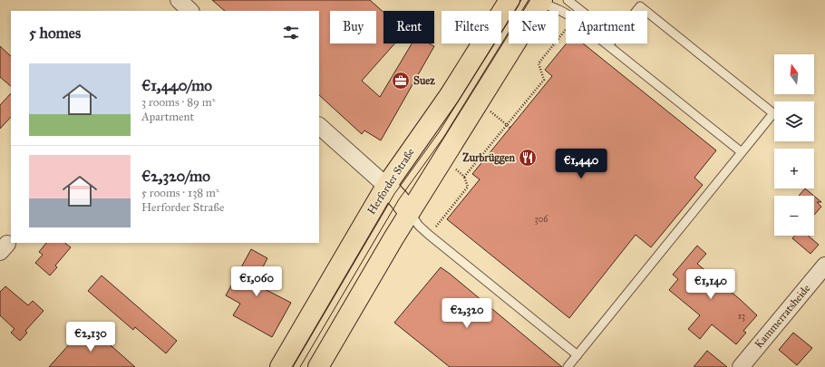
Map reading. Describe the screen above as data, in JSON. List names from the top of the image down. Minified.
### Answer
{"streets":{"main road":["Herforder Straße"],"street":["Kammerratsheide"]},"places":{"office":["Suez"],"restaurant":["Zurbrüggen"]},"house_numbers":["306","13"],"north":"top","page":{"chip":["Buy","Rent","Filters","New","Apartment"],"heading":"5 homes","map_buttons":["+","−"],"list":[{"name":"€1,440/mo","note":"3 rooms · 89 m² · Apartment"},{"name":"€2,320/mo","note":"5 rooms · 138 m² · Herforder Straße"}],"price":["€1,440","€1,060","€1,140","€2,320","€2,130"]}}
